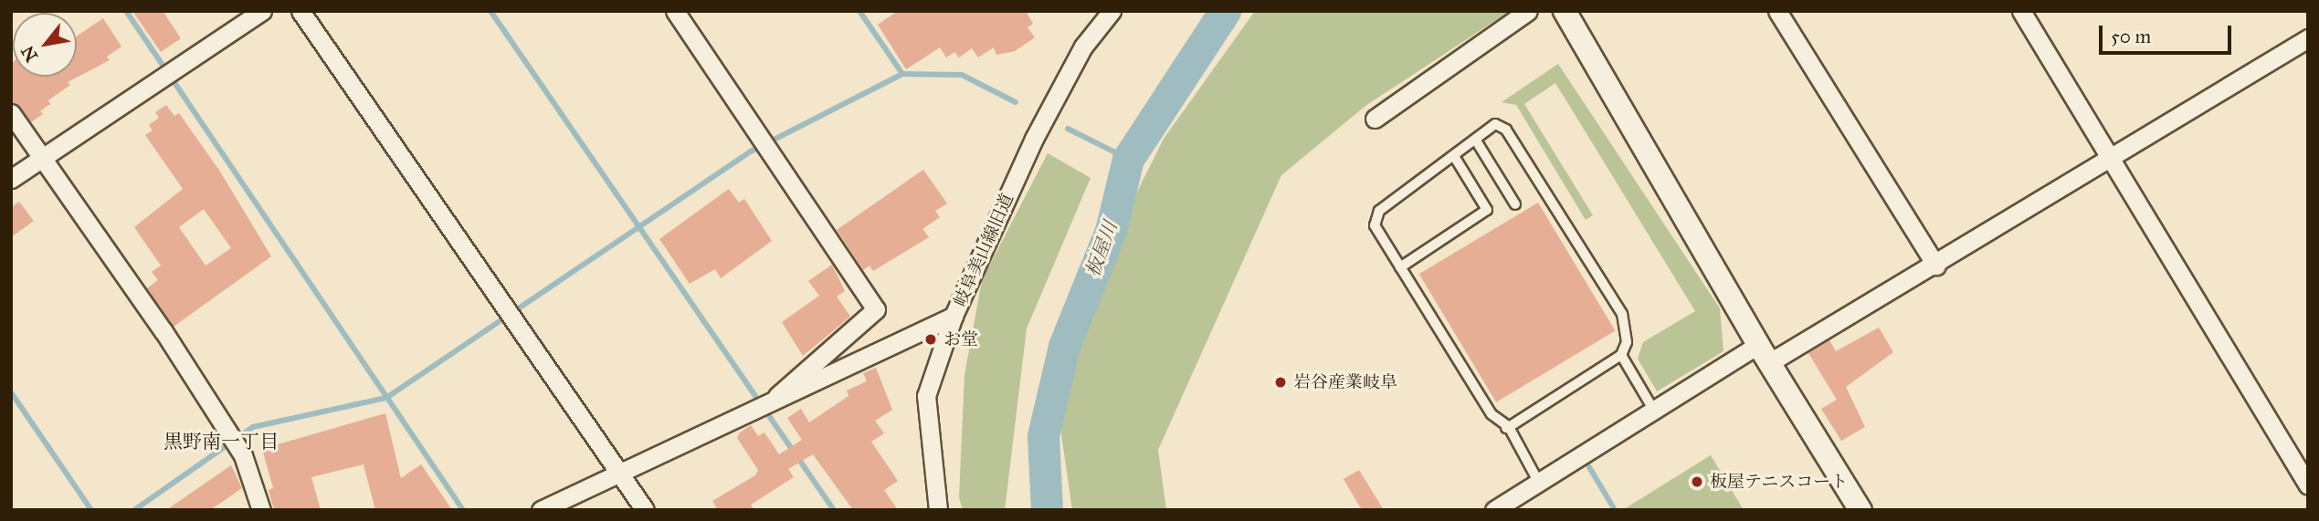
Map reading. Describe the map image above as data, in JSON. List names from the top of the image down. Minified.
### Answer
{"streets":{"street":["岐阜美山線旧道"]},"districts":["黒野南一丁目"],"water":["板屋川"],"places":["お堂","岩谷産業岐阜","板屋テニスコート"],"scale_bar":"50 m","north":"bottom left"}
